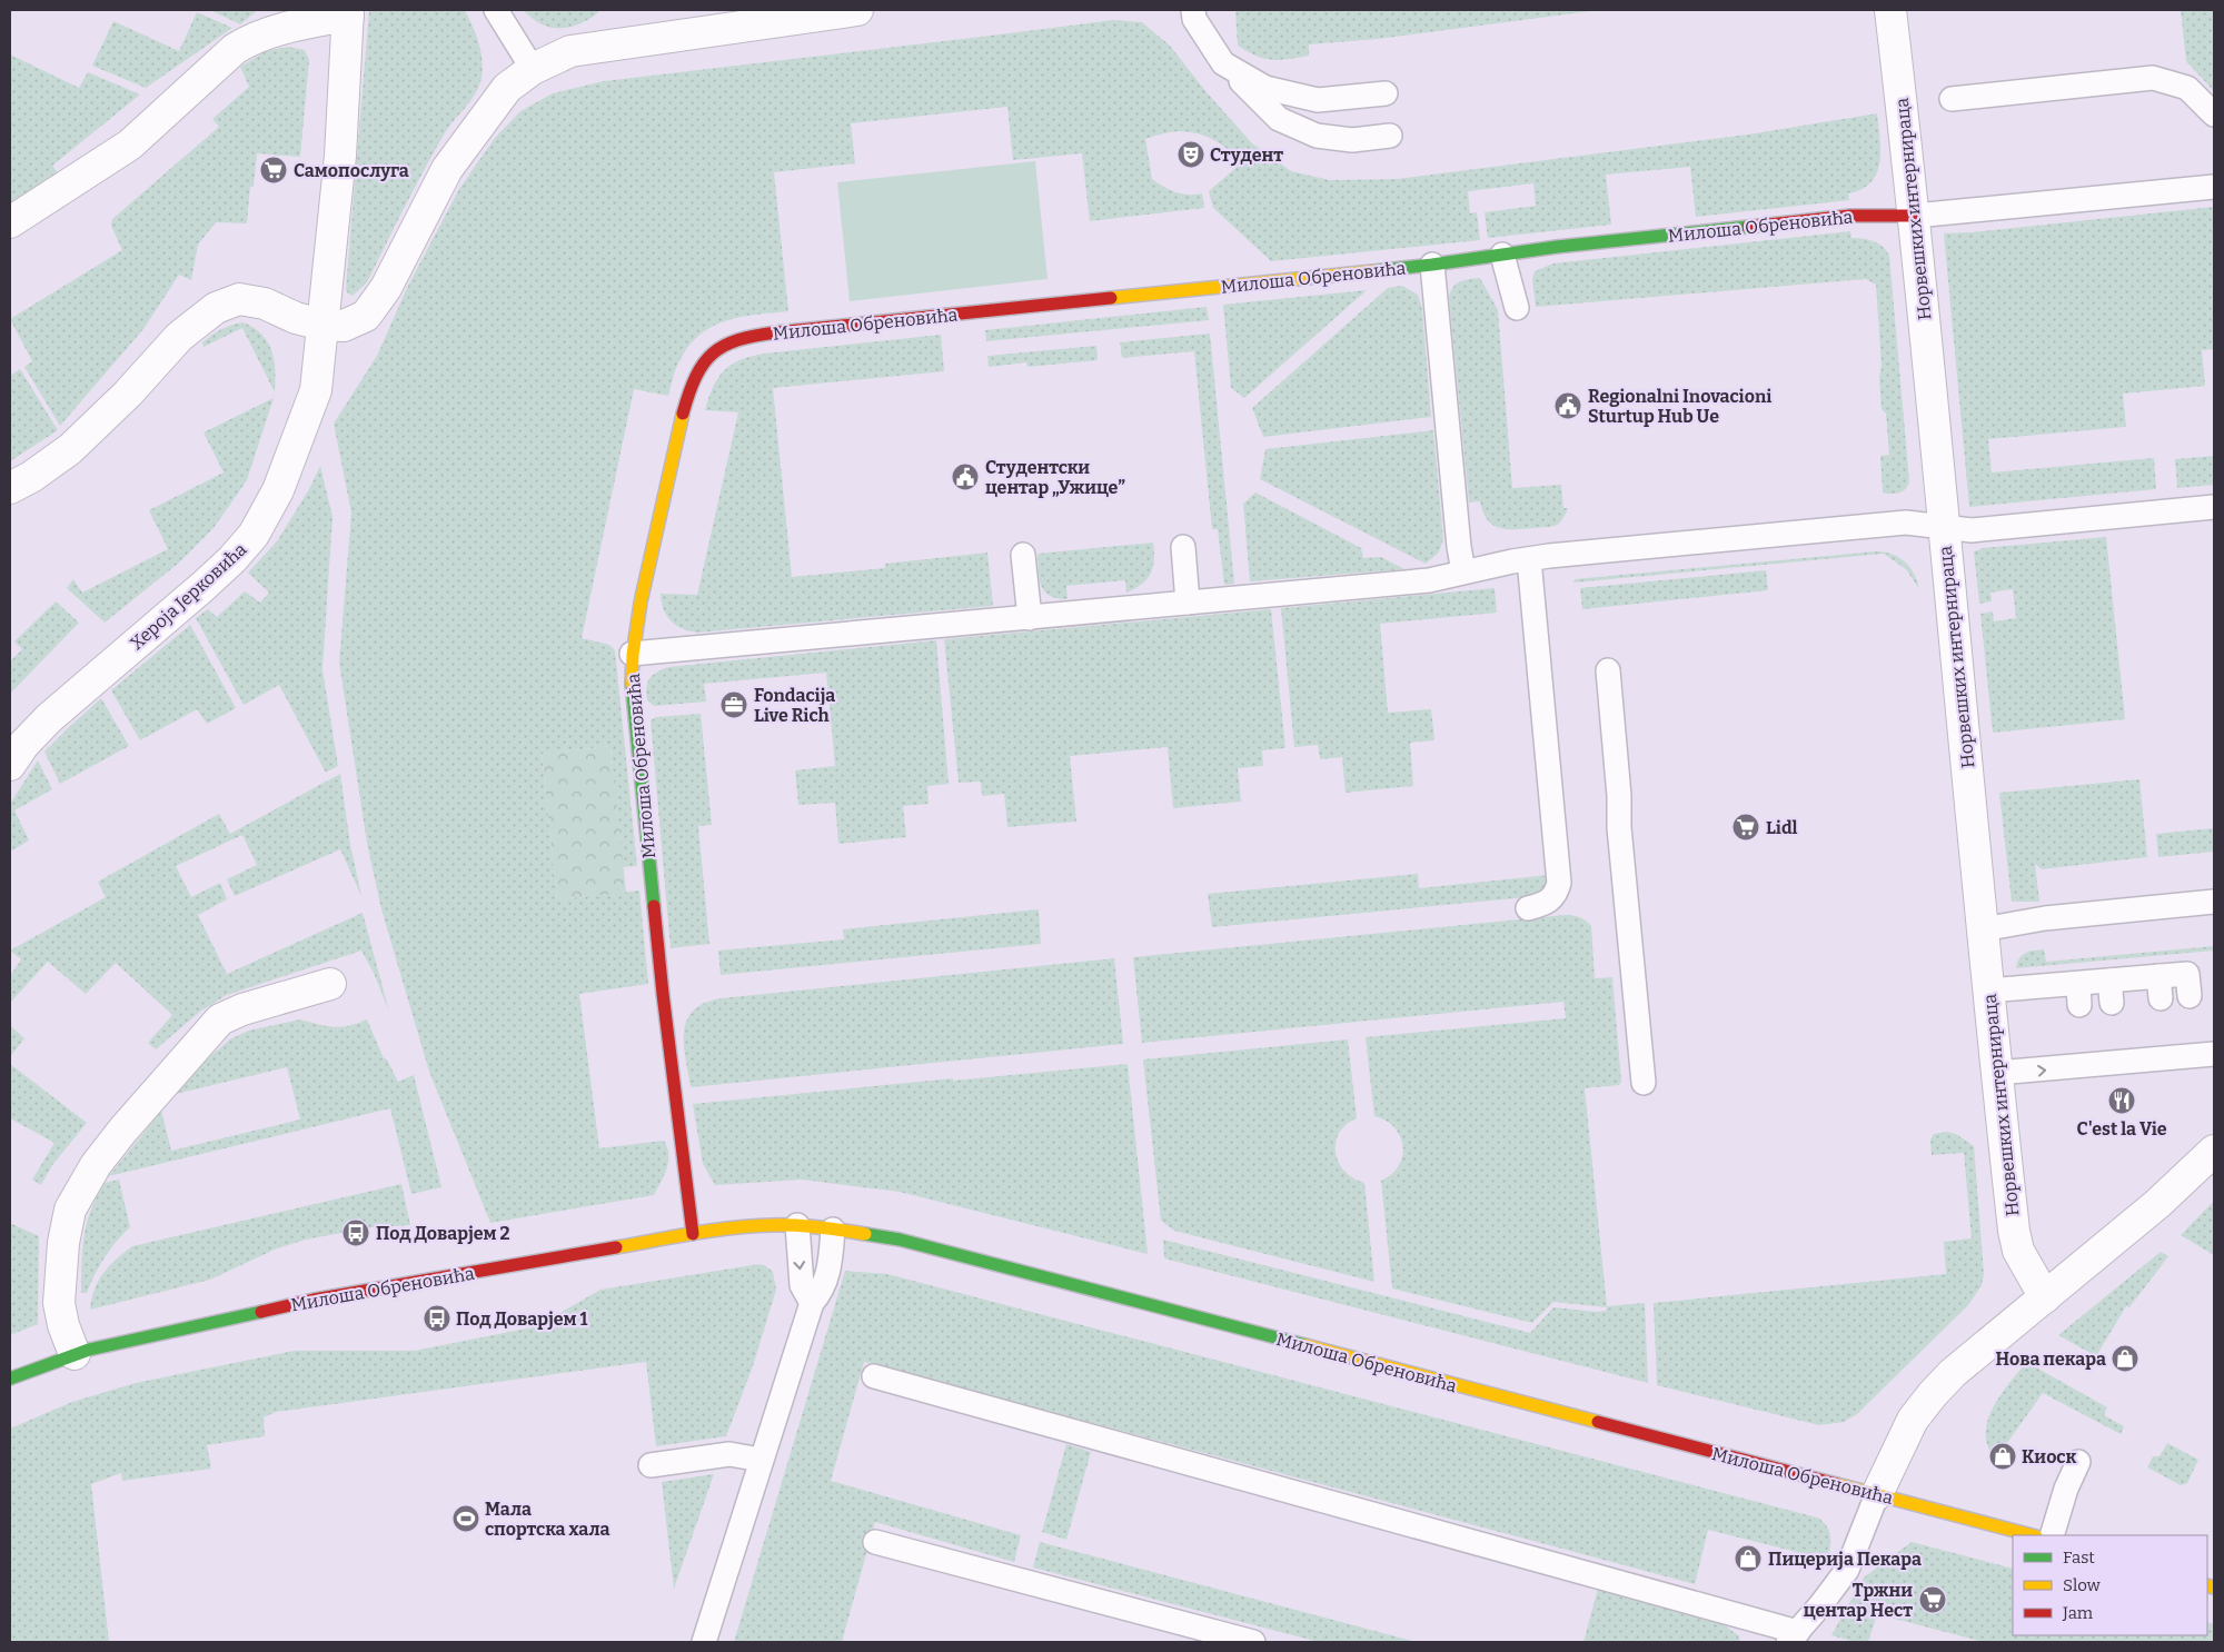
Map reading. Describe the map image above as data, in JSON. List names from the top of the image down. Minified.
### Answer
{"streets":{"street":["Норвешких интернираца","Милоша Обреновића","Хероја Јерковића"]},"crossings":[["Норвешких интернираца","Милоша Обреновића"]],"places":{"theatre":["Студент"],"supermarket":["Самопослуга","Lidl","Тржни центар Нест"],"public building":["Regionalni Inovacioni Sturtup Hub Ue","Студентски центар „Ужице”"],"office":["Fondacija Live Rich"],"restaurant":["C'est la Vie"],"bus stop":["Под Доварјем 2","Под Доварјем 1"],"shop":["Нова пекара","Киоск","Пицерија Пекара"],"sports":["Мала спортска хала"]},"legend":["Fast","Slow","Jam"]}
